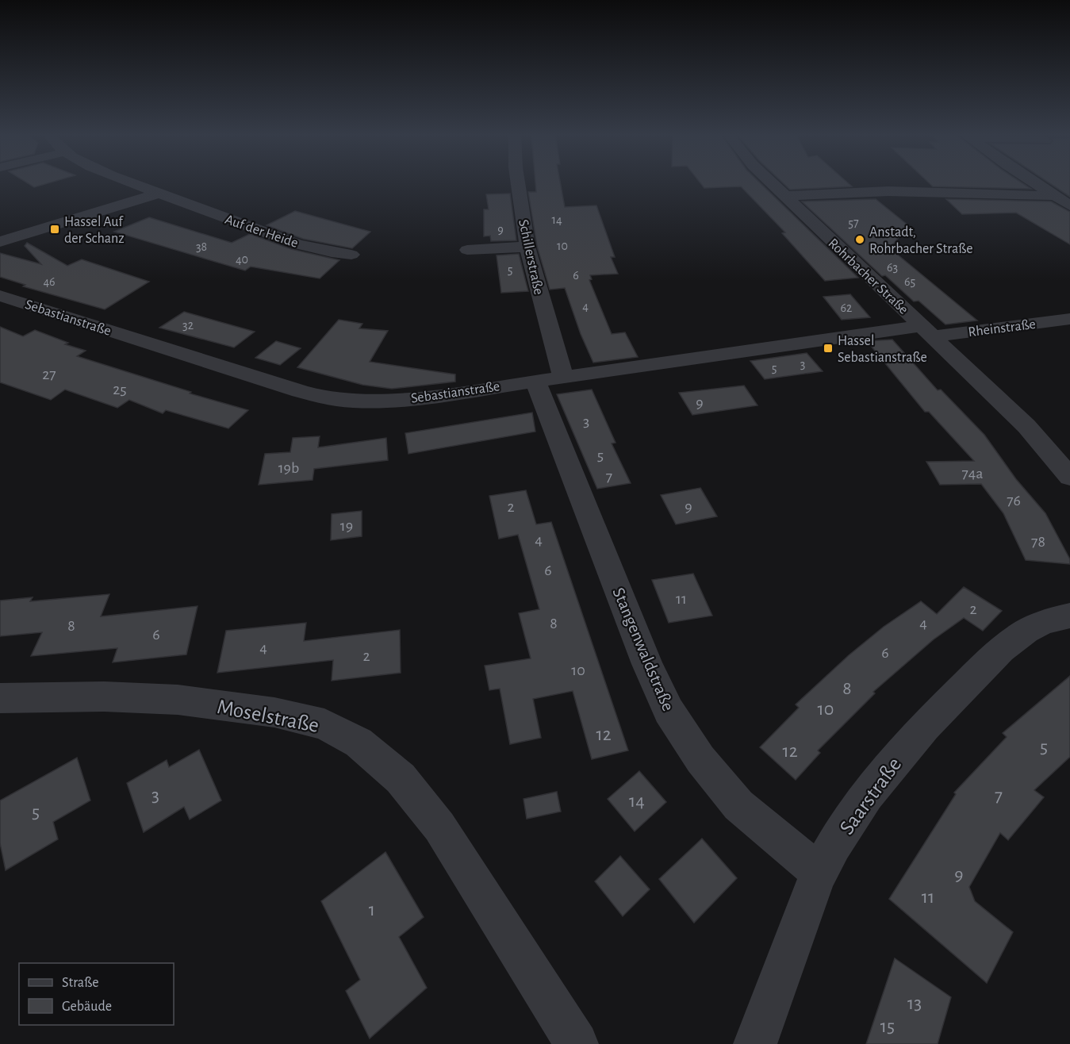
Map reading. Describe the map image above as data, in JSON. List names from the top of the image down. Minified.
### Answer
{"streets":{"street":["Auf der Heide","Schillerstraße","Rohrbacher Straße","Sebastianstraße","Rheinstraße","Stangenwaldstraße","Moselstraße","Saarstraße"]},"crossings":[["Schillerstraße","Sebastianstraße"],["Schillerstraße","Stangenwaldstraße"],["Rohrbacher Straße","Sebastianstraße"],["Rohrbacher Straße","Rheinstraße"],["Sebastianstraße","Rheinstraße"],["Sebastianstraße","Stangenwaldstraße"],["Stangenwaldstraße","Saarstraße"]],"places":{"transit":["Hassel Auf der Schanz","Hassel Sebastianstraße"],"other":["Anstadt, Rohrbacher Straße"]},"house_numbers":["14","57","9","10","38","40","63","5","6","46","65","4","62","32","3","5","27","25","9","3","5","19b","74a","7","76","2","9","19","4","78","6","11","2","8","4","8","6","4","6","2","10","8","10","12","5","12","3","7","14","5","9","11","1","13","15"],"legend":["Straße","Gebäude"]}
